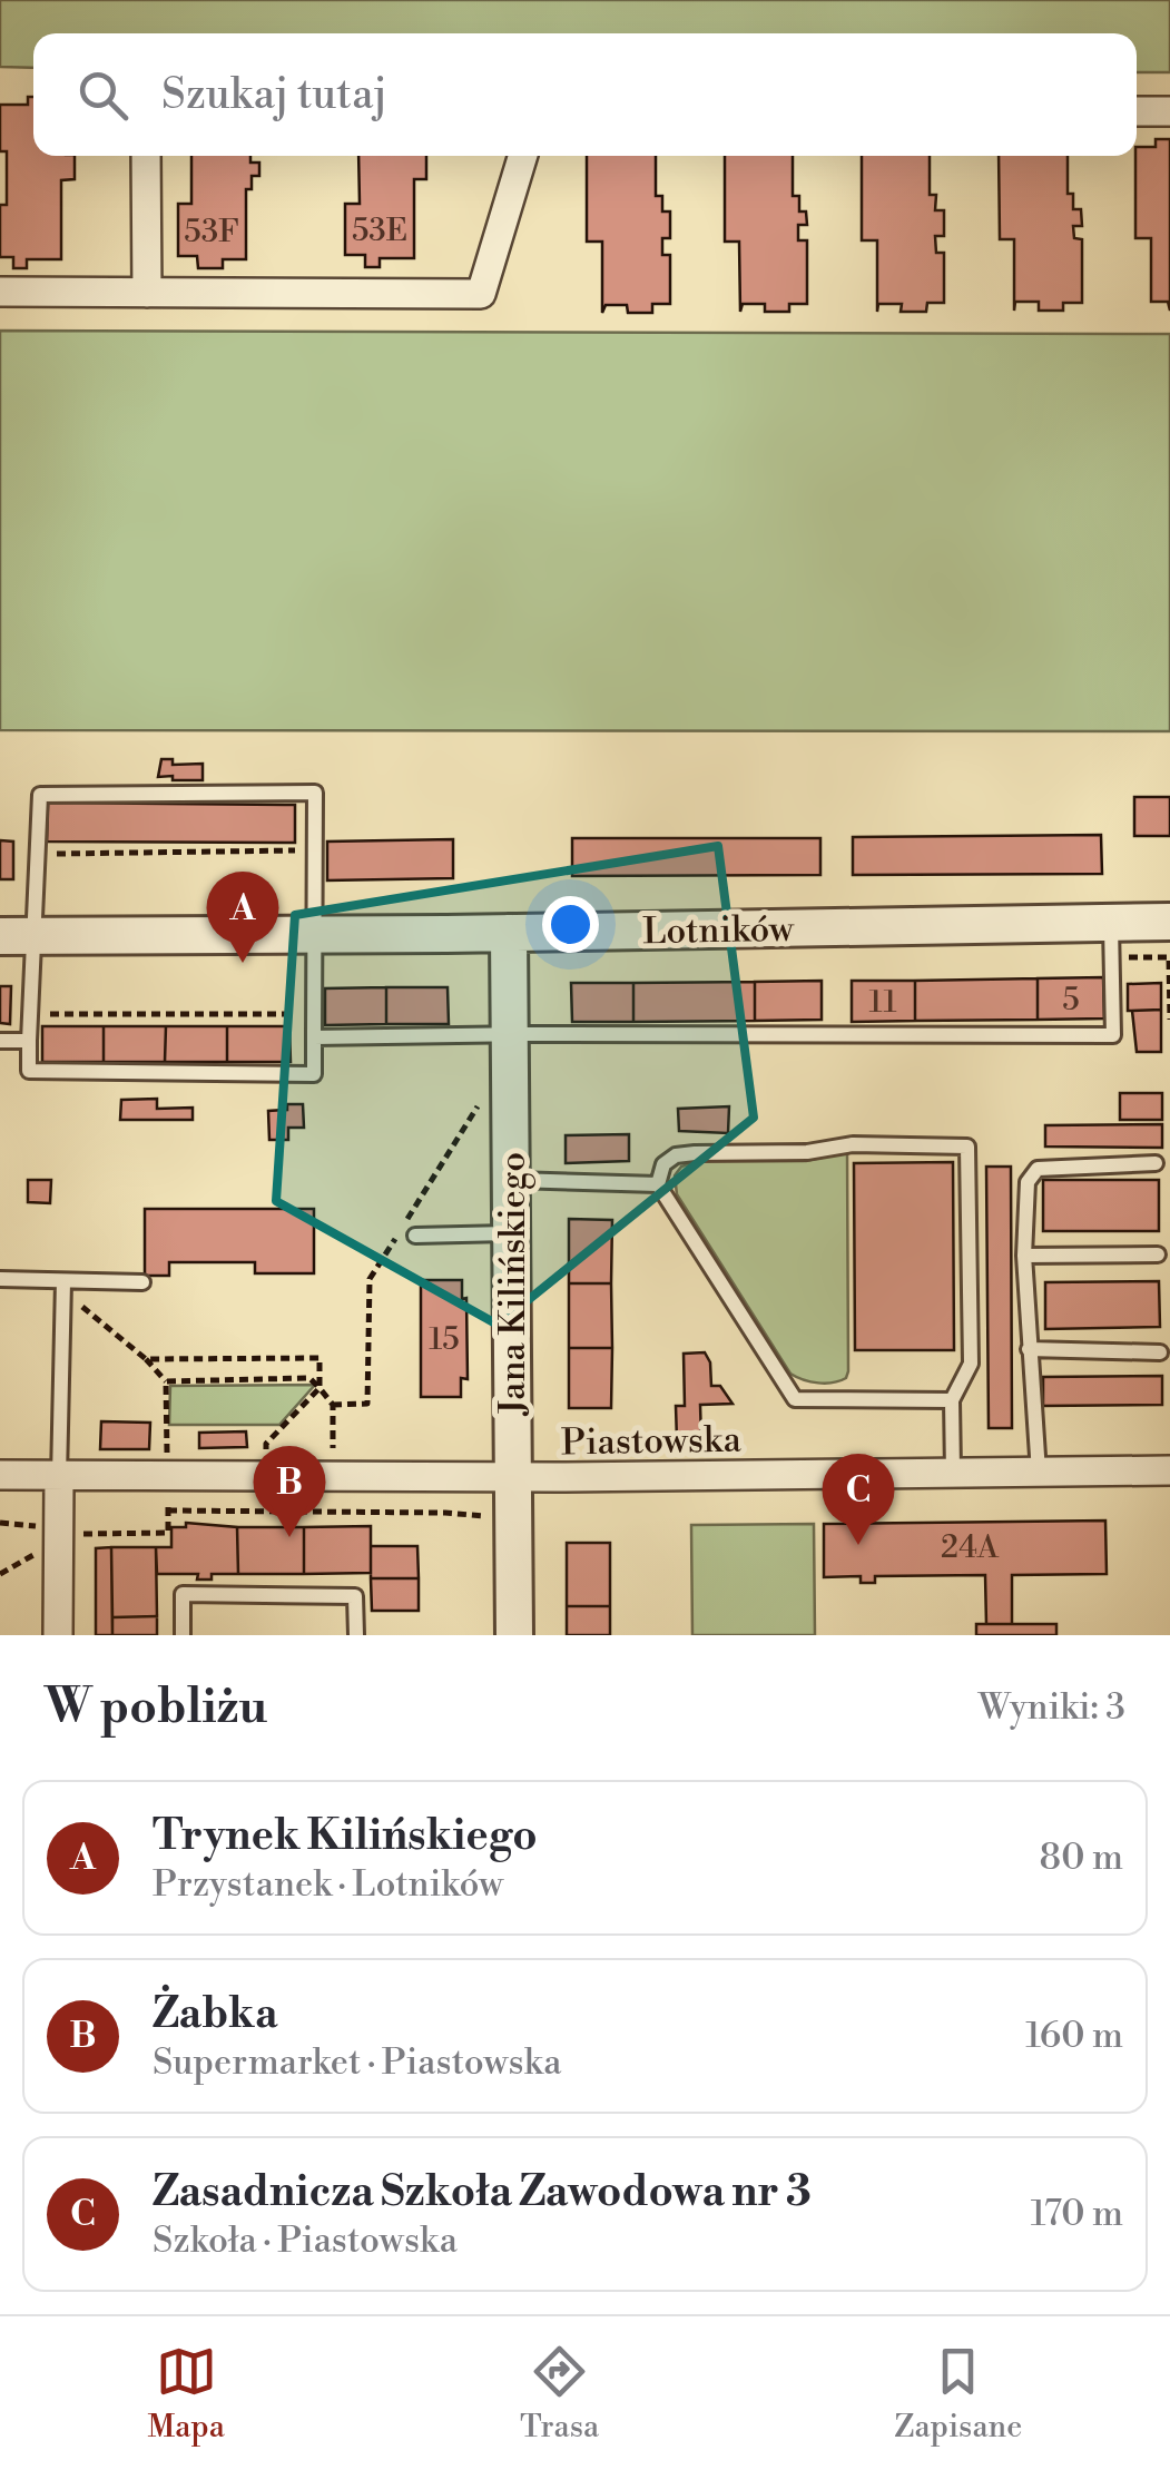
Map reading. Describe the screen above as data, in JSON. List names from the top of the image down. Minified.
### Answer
{"streets":{"street":["Lotników","Jana Kilińskiego","Piastowska"]},"crossings":[["Lotników","Jana Kilińskiego"],["Jana Kilińskiego","Piastowska"]],"house_numbers":["53E","53F","5","11","15","24A"],"page":{"search":"Szukaj tutaj","pins":["A","B","C"],"heading":["W pobliżu","Wyniki: 3"],"list":[{"mark":"A","name":"Trynek Kilińskiego","note":"Przystanek · Lotników","value":"80 m"},{"mark":"B","name":"Żabka","note":"Supermarket · Piastowska","value":"160 m"},{"mark":"C","name":"Zasadnicza Szkoła Zawodowa nr 3","note":"Szkoła · Piastowska","value":"170 m"}],"nav":["Mapa","Trasa","Zapisane"]}}
